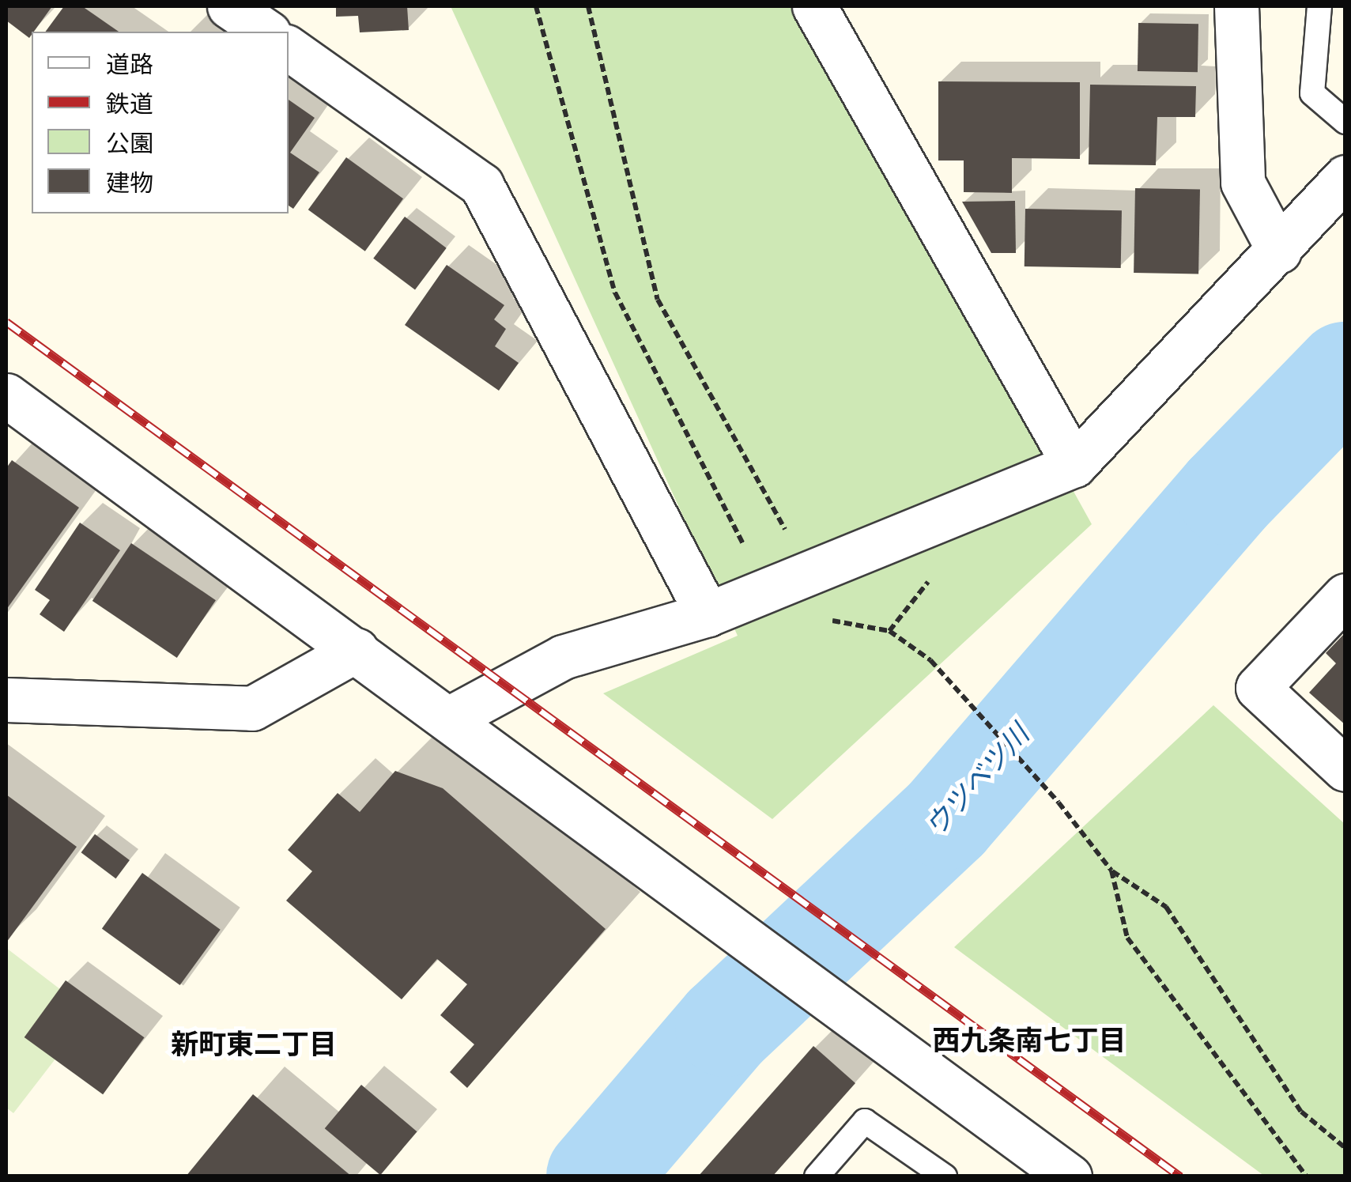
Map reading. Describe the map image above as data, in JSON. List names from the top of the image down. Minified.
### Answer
{"districts":["西九条南七丁目","新町東二丁目"],"water":["ウツベツ川"],"legend":["道路","鉄道","公園","建物"]}
